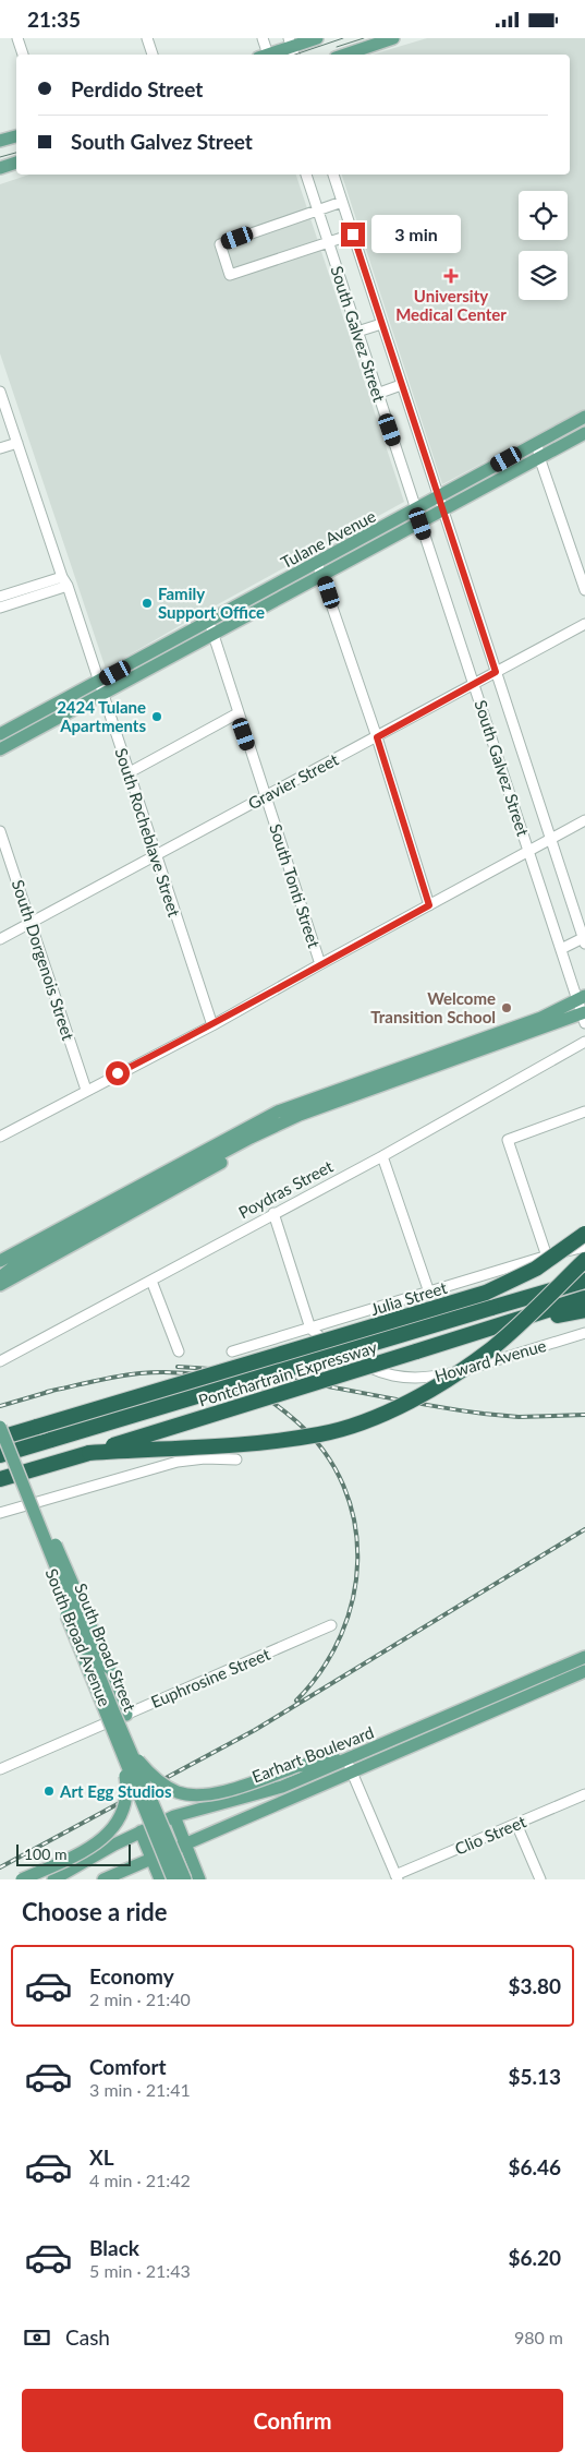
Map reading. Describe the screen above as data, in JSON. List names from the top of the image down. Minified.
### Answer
{"streets":{"highway":["Pontchartrain Expressway"],"main road":["Tulane Avenue","South Broad Street","Earhart Boulevard"],"street":["South Galvez Street","Gravier Street","South Rocheblave Street","South Tonti Street","South Dorgenois Street","Poydras Street","Julia Street","Howard Avenue","South Broad Avenue","Euphrosine Street","Clio Street"]},"crossings":[["South Galvez Street","Tulane Avenue"],["South Galvez Street","Gravier Street"],["Tulane Avenue","South Rocheblave Street"],["Tulane Avenue","South Tonti Street"],["Gravier Street","South Rocheblave Street"],["Gravier Street","South Tonti Street"],["Gravier Street","South Dorgenois Street"],["Julia Street","Howard Avenue"],["Pontchartrain Expressway","South Broad Street"],["South Broad Avenue","Euphrosine Street"]],"places":{"health":["University Medical Center"],"other":["Family Support Office","2424 Tulane Apartments","Welcome Transition School","Art Egg Studios"]},"scale_bar":"100 m","page":{"status":"21:35","banner":["Perdido Street","South Galvez Street"],"bubble":"3 min","scale":"100 m","heading":"Choose a ride","list":[{"name":"Economy","note":"2 min · 21:40","value":"$3.80"},{"name":"Comfort","note":"3 min · 21:41","value":"$5.13"},{"name":"XL","note":"4 min · 21:42","value":"$6.46"},{"name":"Black","note":"5 min · 21:43","value":"$6.20"}],"pay":["Cash","980 m"],"buttons":"Confirm"}}
